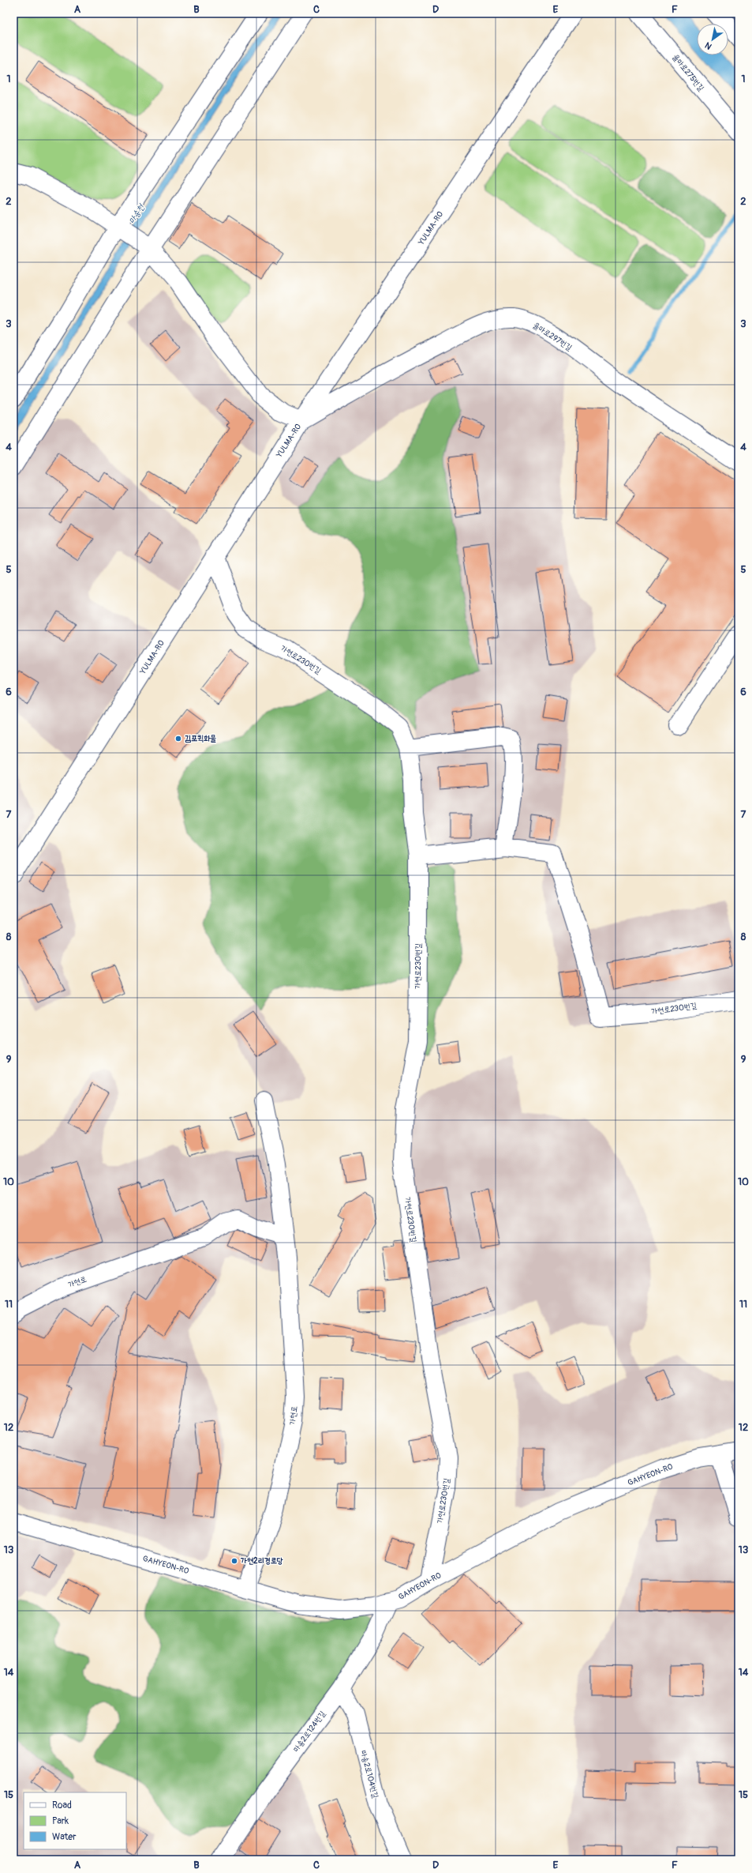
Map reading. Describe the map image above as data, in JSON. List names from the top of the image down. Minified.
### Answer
{"streets":{"street":["율마로275번길","YULMA-RO","율마로297번길","가현로230번길","가현로","GAHYEON-RO","마송2로124번길","마송2로104번길"]},"crossings":[["YULMA-RO","율마로297번길"],["YULMA-RO","가현로230번길"],["가현로230번길","GAHYEON-RO"],["가현로","GAHYEON-RO"],["GAHYEON-RO","마송2로124번길"],["마송2로124번길","마송2로104번길"]],"water":["마송천"],"places":["김포퀵화물","가현2리경로당"],"legend":["Road","Park","Water"],"north":"bottom left","grid":{"columns":["A","B","C","D","E","F"],"rows":["1","2","3","4","5","6","7","8","9","10","11","12","13","14","15"]}}
